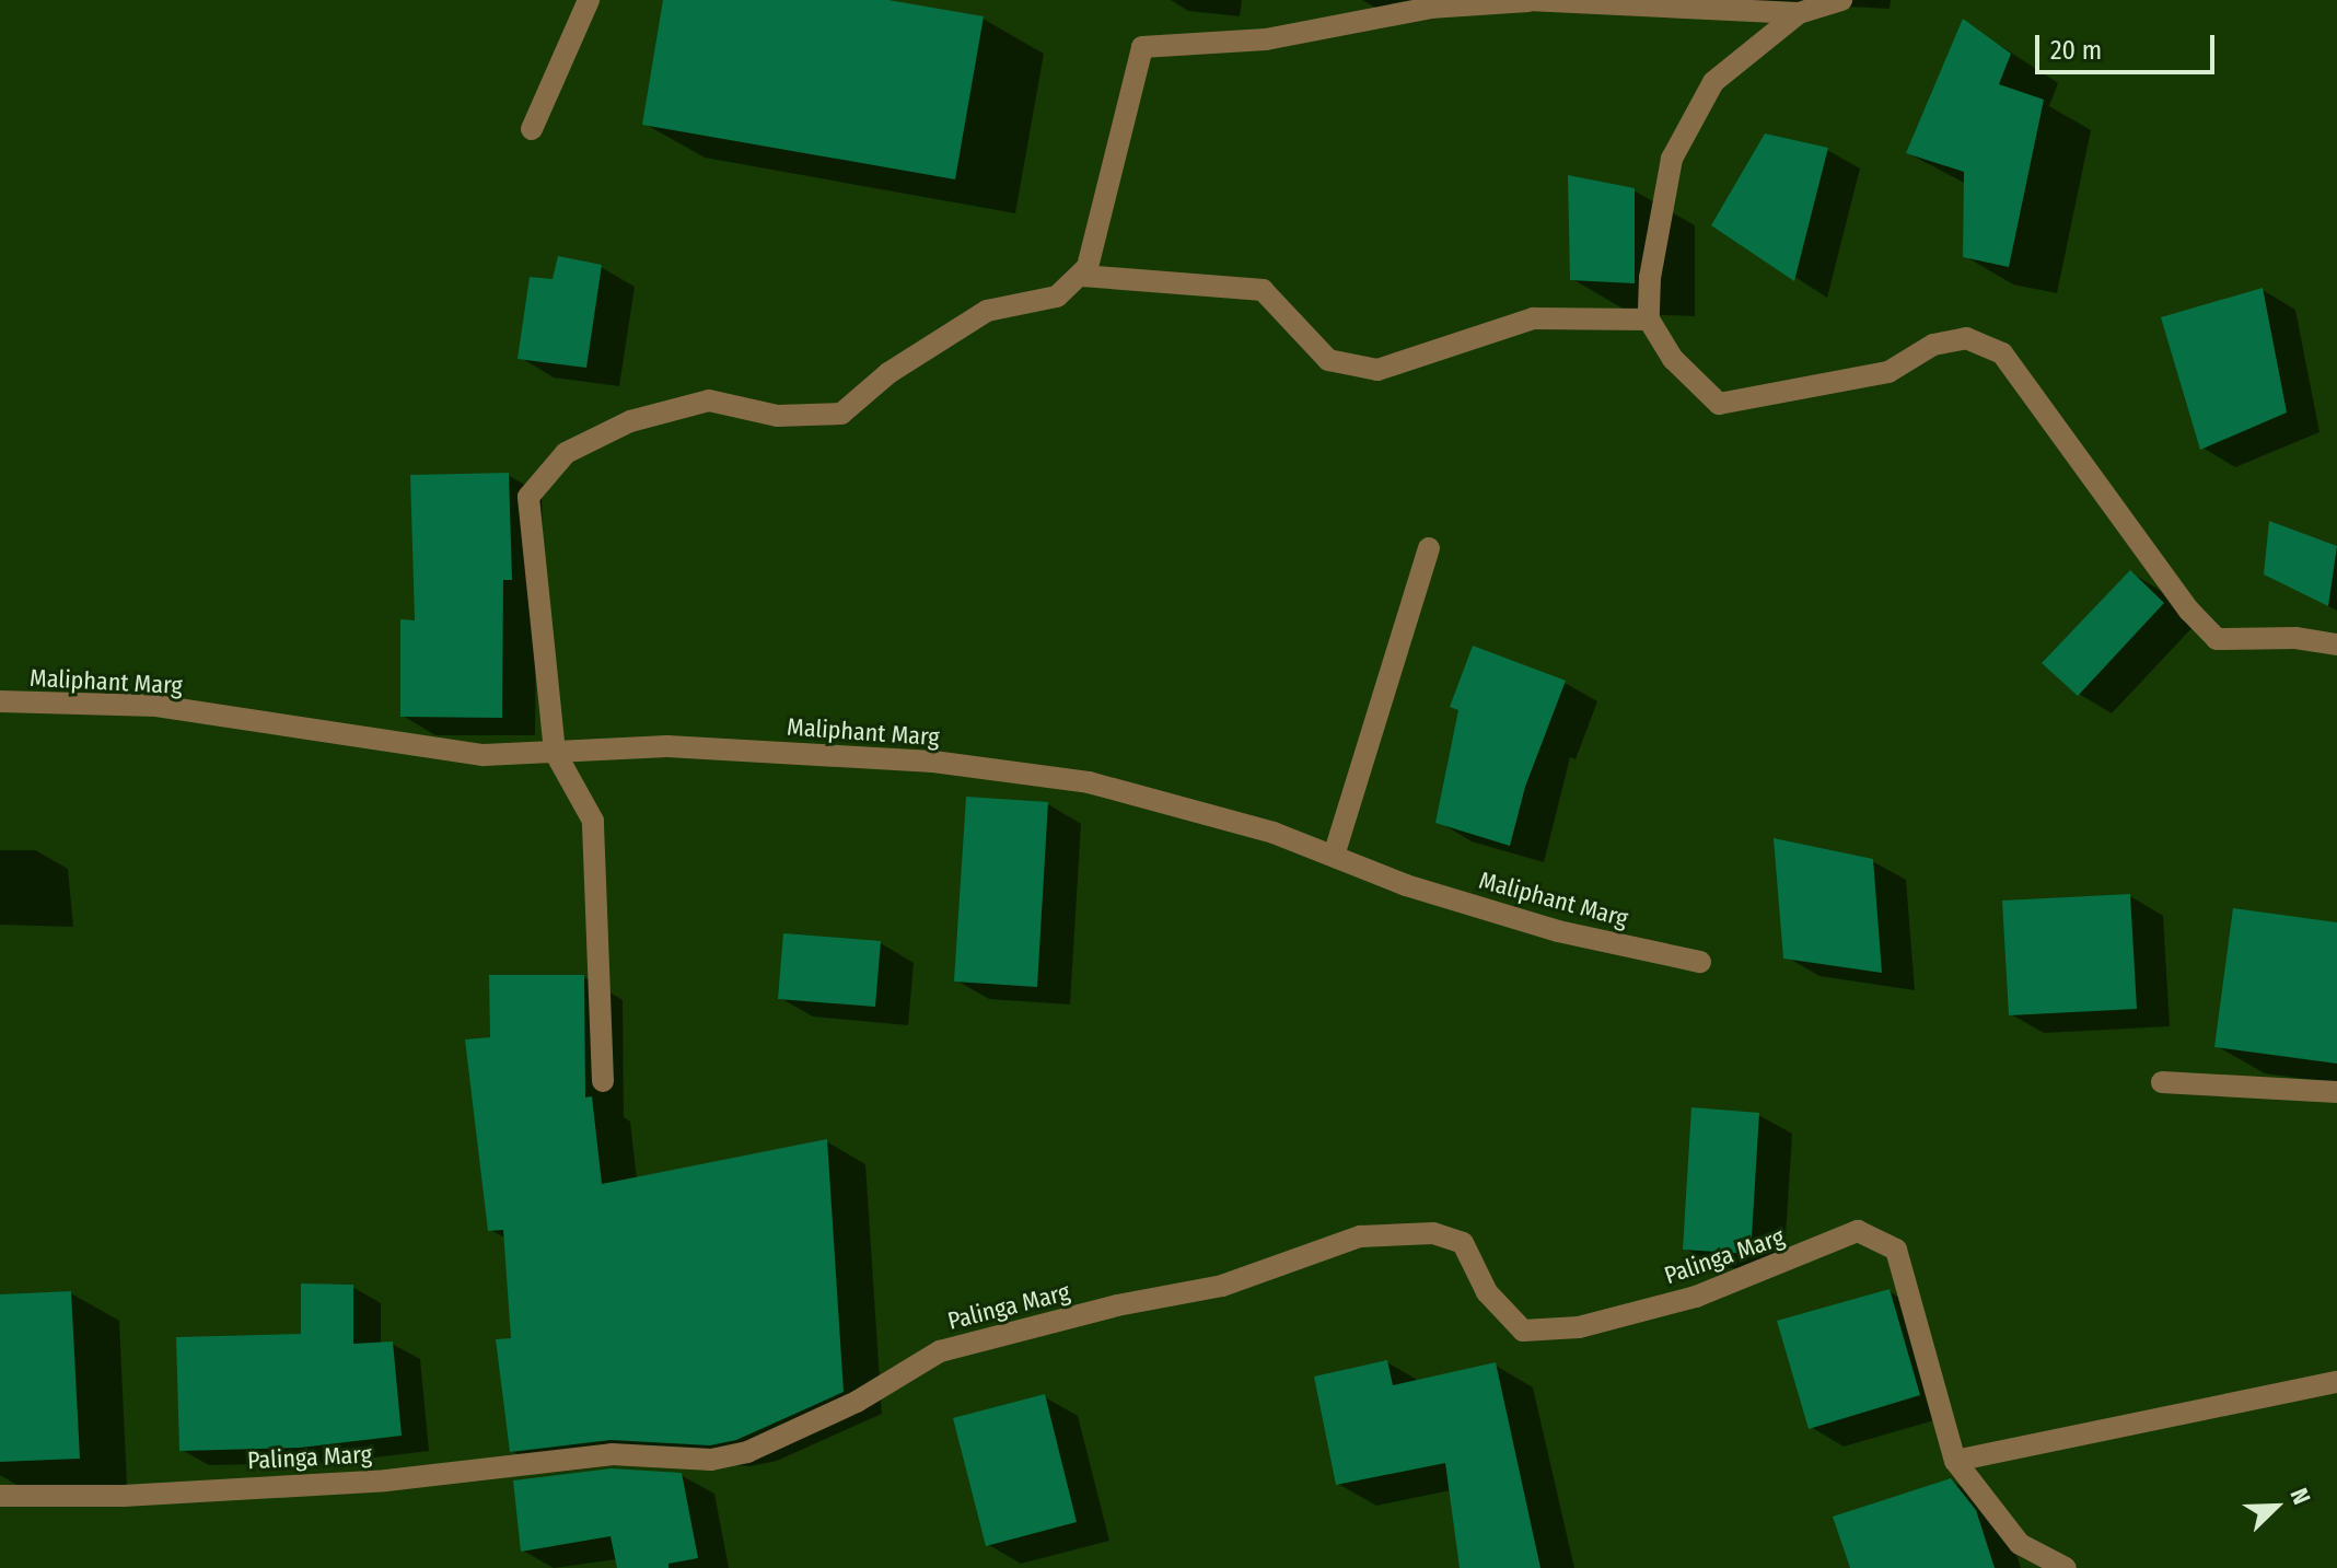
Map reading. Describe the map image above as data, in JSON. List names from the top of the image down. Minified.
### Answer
{"streets":{"street":["Maliphant Marg","Palinga Marg"]},"scale_bar":"20 m","north":"top right"}
